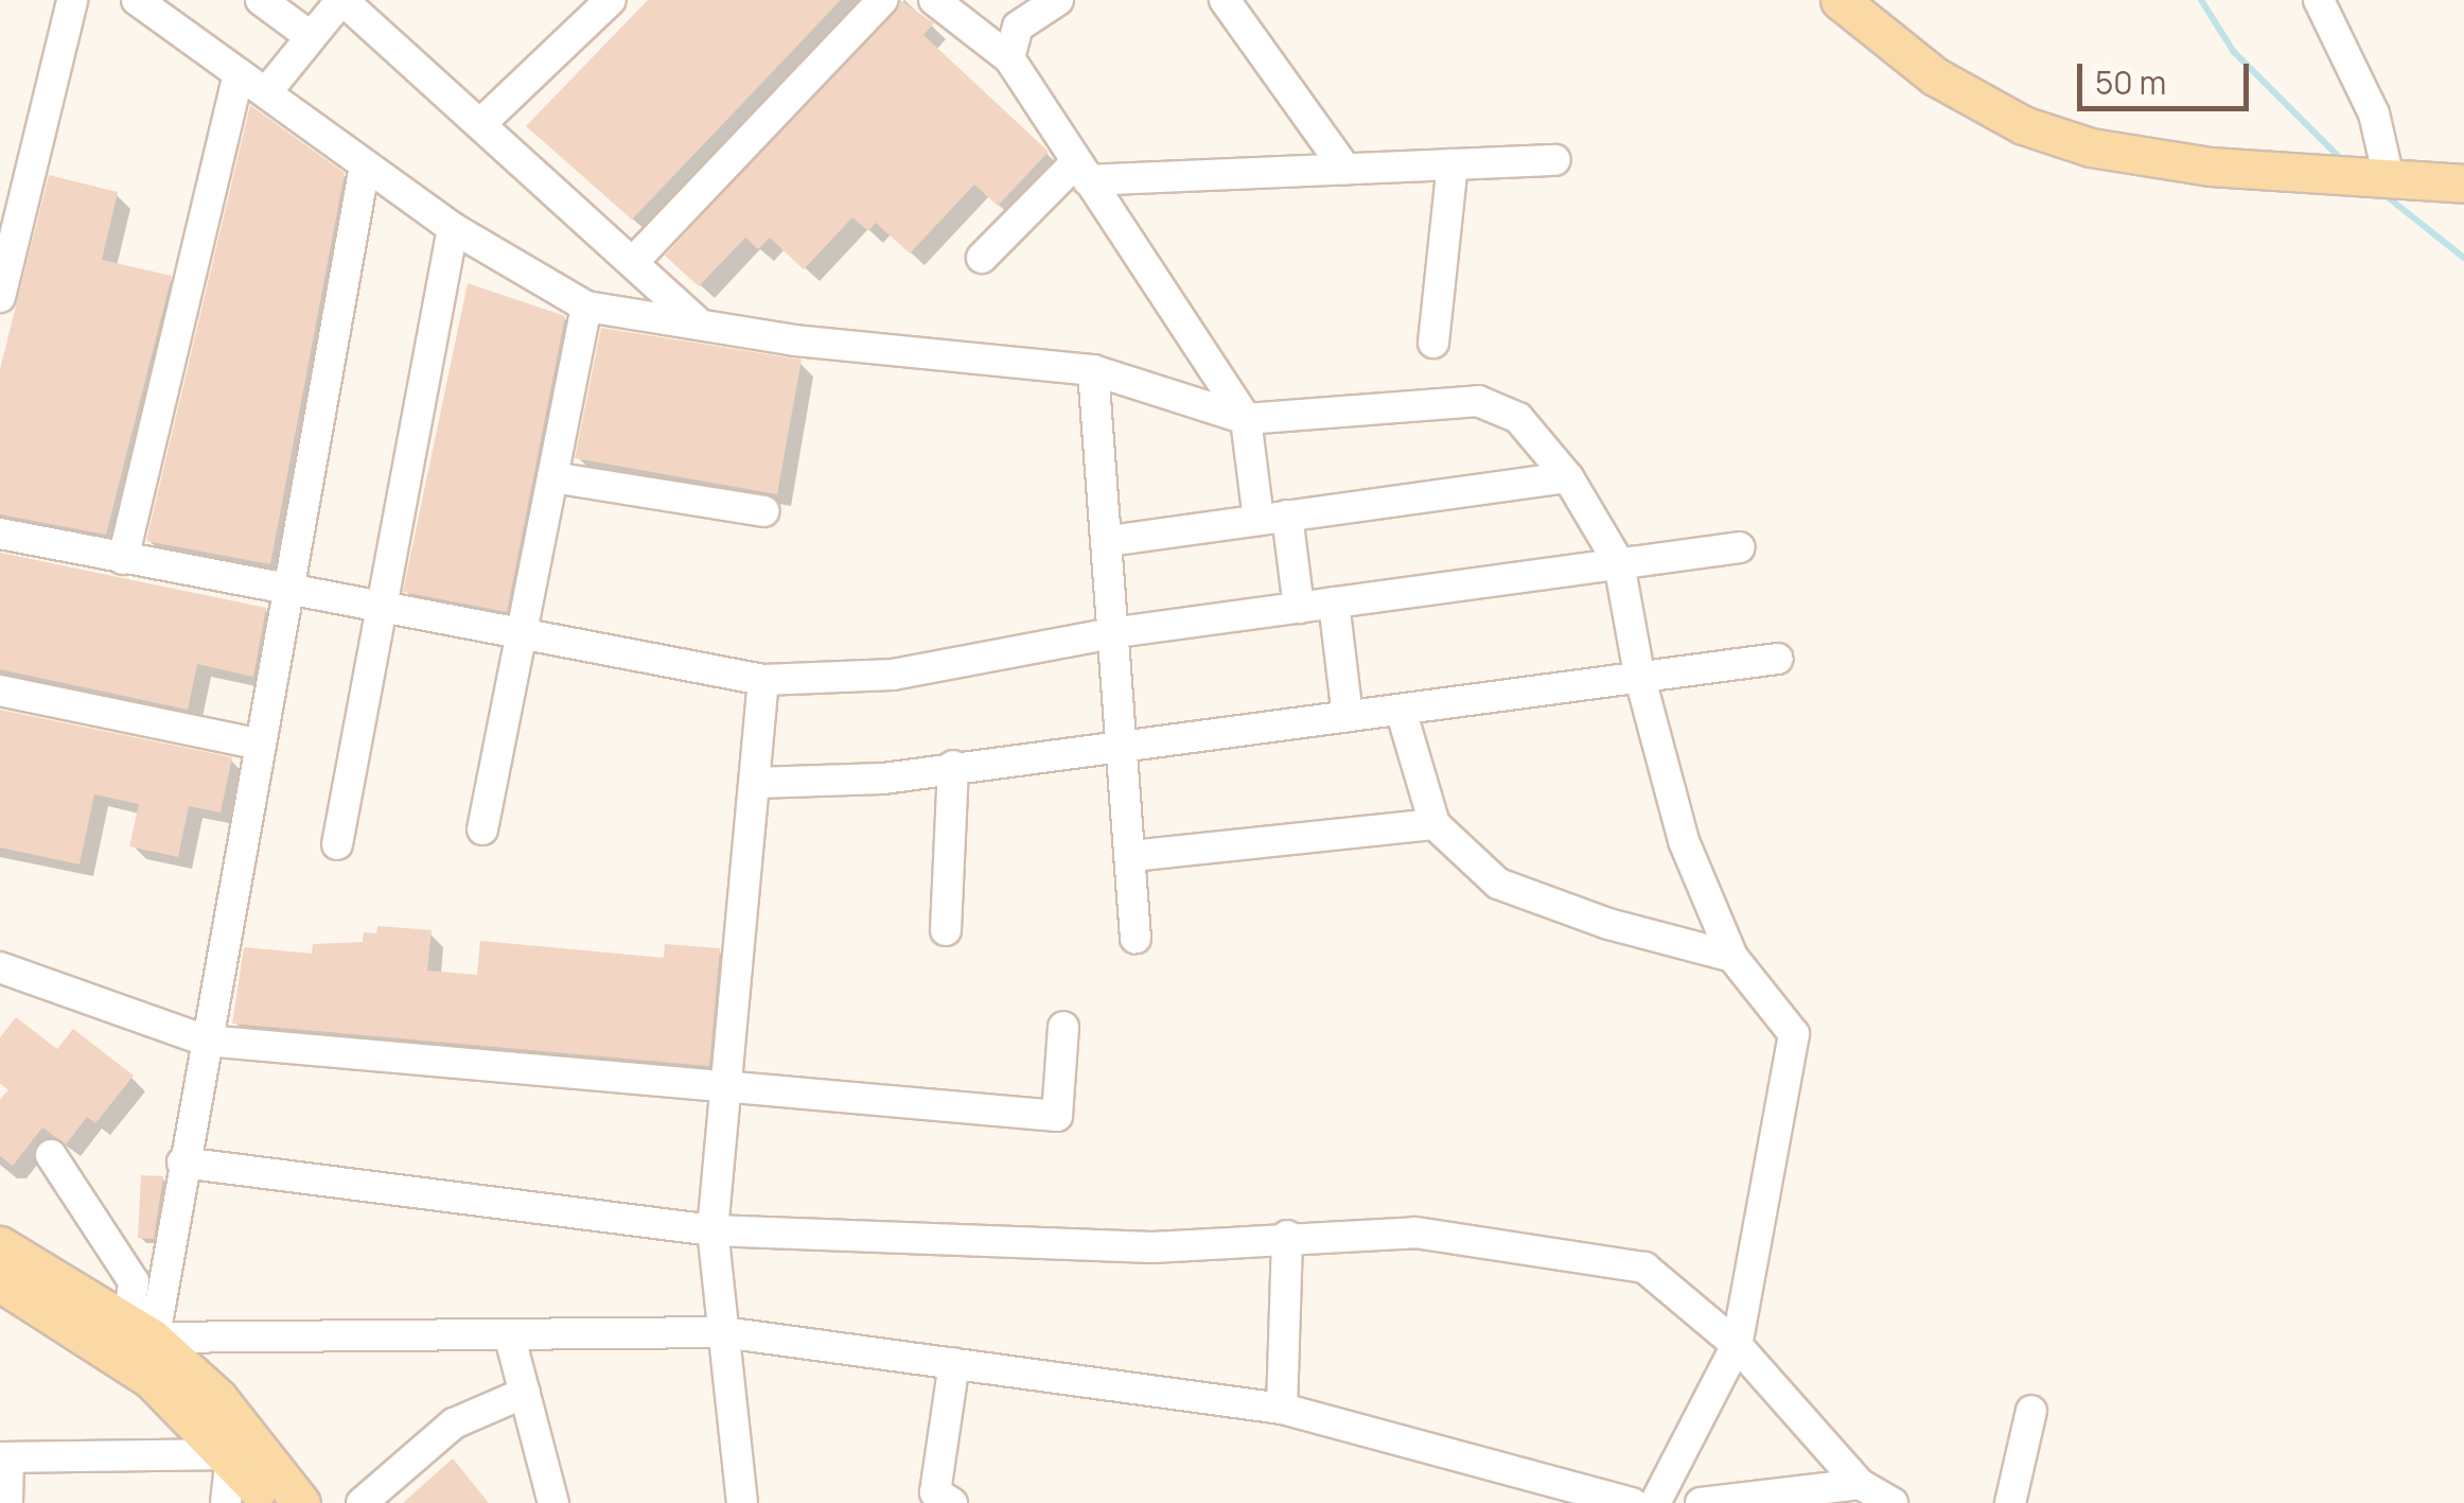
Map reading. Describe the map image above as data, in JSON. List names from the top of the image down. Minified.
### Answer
{"scale_bar":"50 m"}
